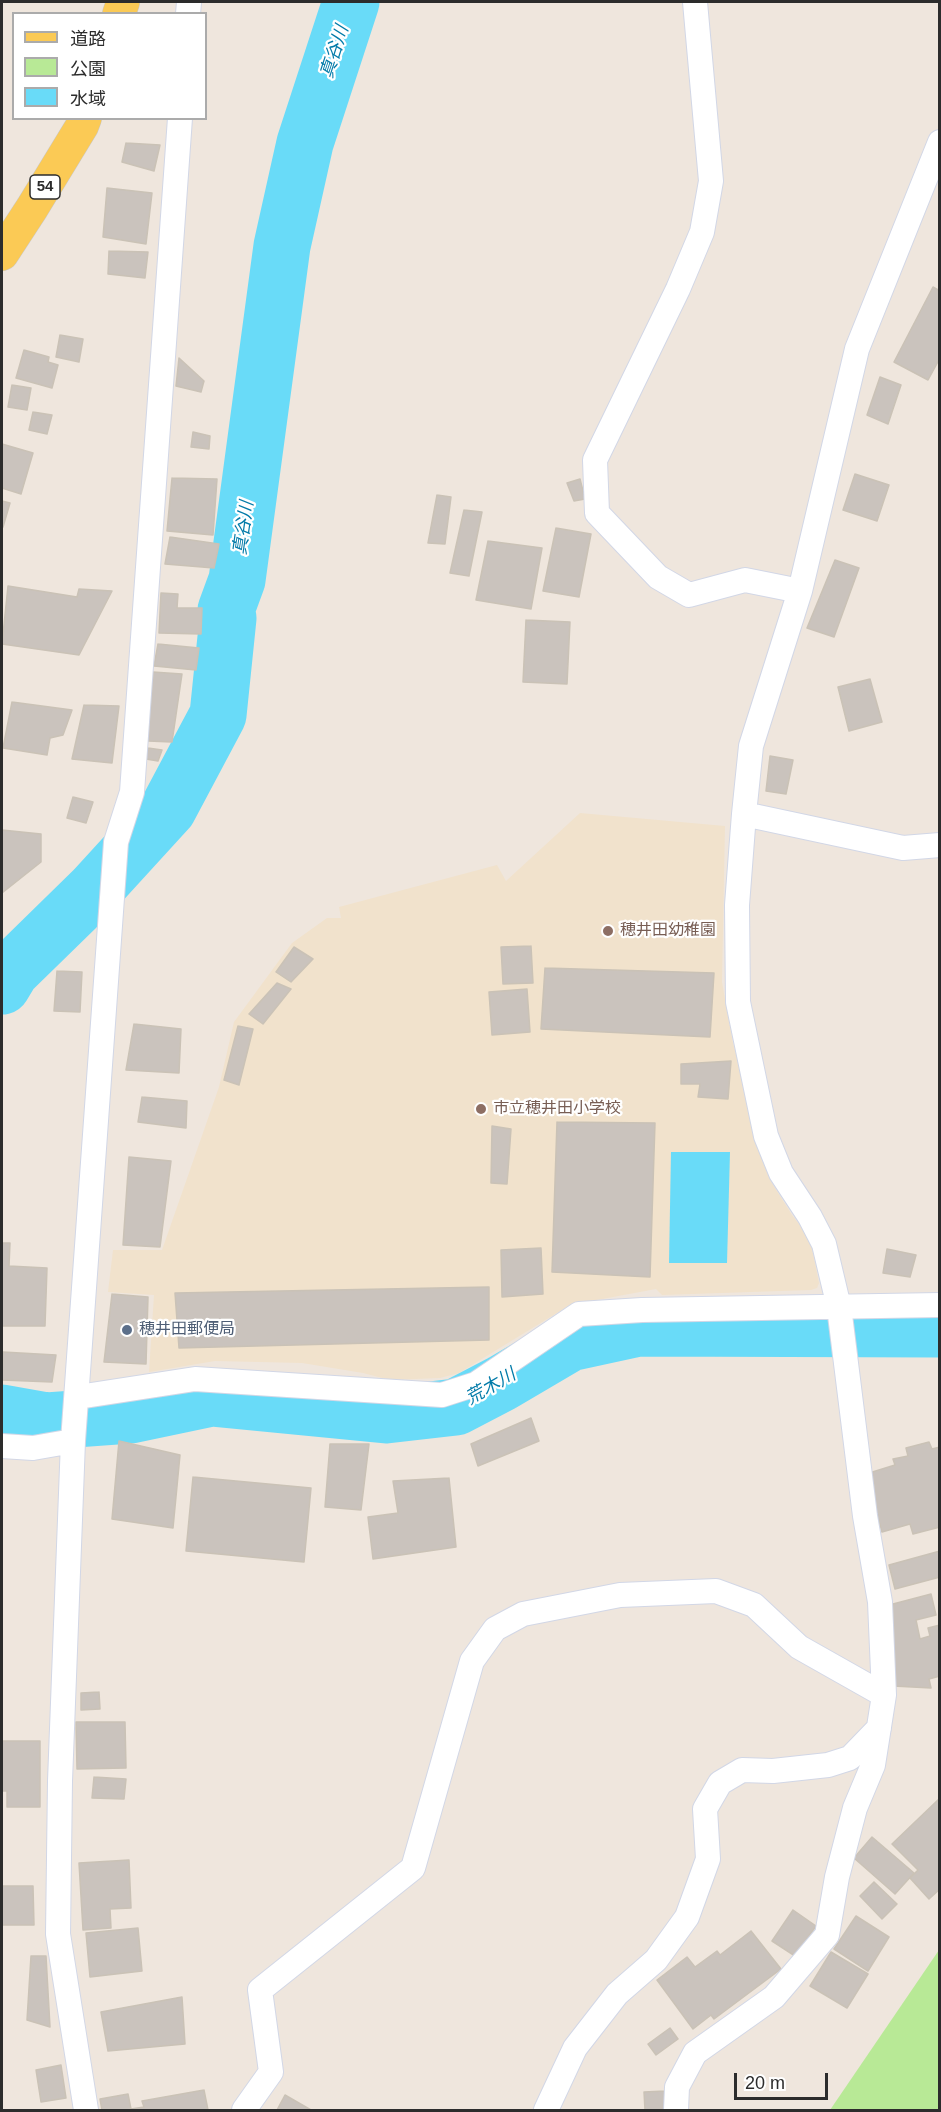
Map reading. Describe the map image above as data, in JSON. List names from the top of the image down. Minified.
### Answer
{"streets":{"main road":["54"]},"water":["真谷川","荒木川"],"places":["穂井田幼稚園","市立穂井田小学校","穂井田郵便局"],"legend":["道路","公園","水域"],"scale_bar":"20 m"}
